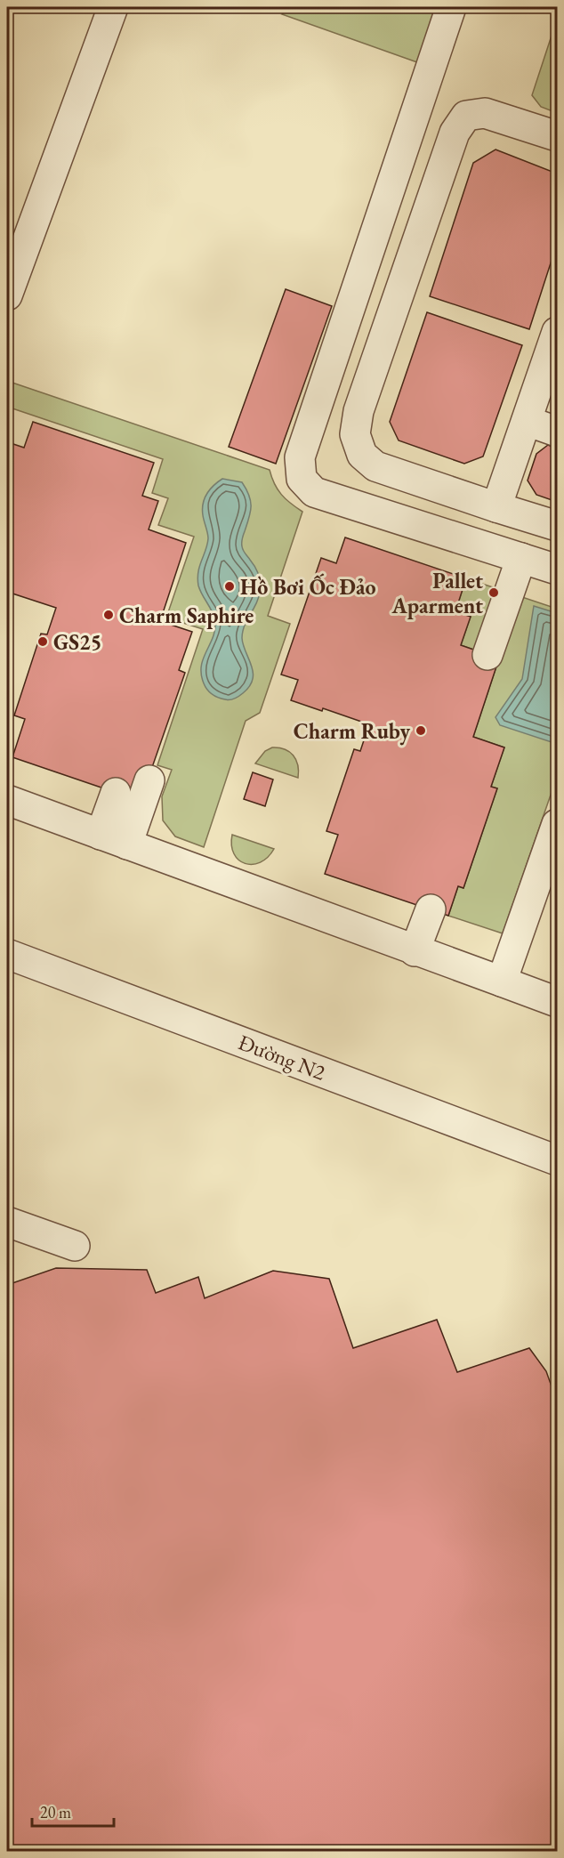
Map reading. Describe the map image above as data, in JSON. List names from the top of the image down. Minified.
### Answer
{"streets":{"street":["Đường N2"]},"places":["Hồ Bơi Ốc Đảo","Pallet Aparment","Charm Saphire","GS25","Charm Ruby"],"scale_bar":"20 m"}
